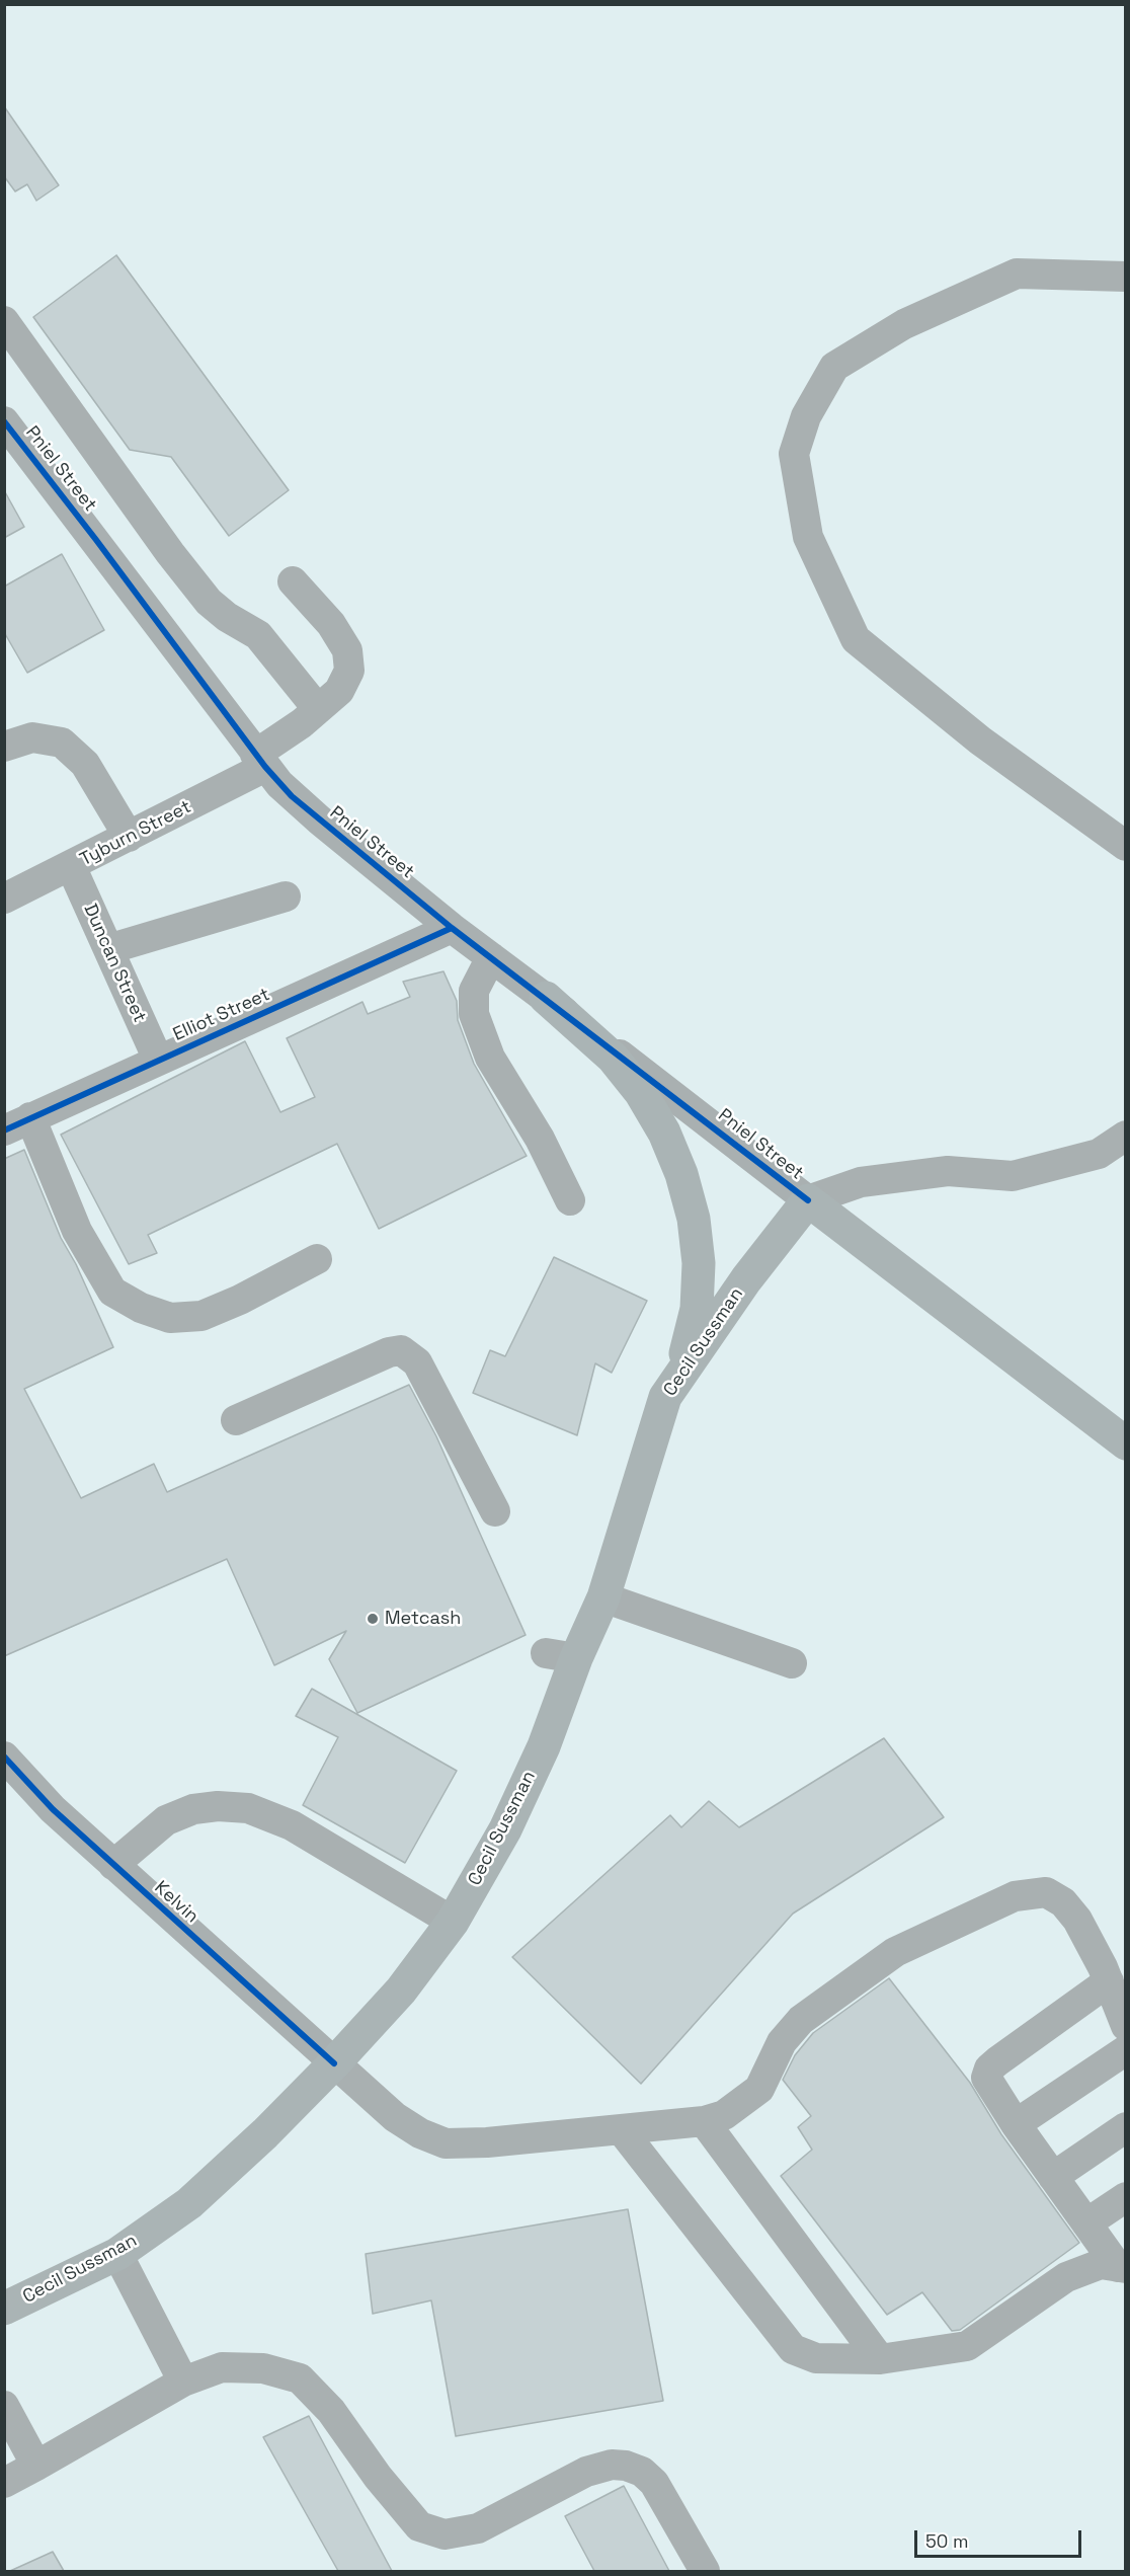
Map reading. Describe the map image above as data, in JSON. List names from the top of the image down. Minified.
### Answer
{"streets":{"main road":["Pniel Street","Cecil Sussman"],"street":["Tyburn Street","Duncan Street","Elliot Street","Kelvin"]},"crossings":[["Pniel Street","Tyburn Street"],["Pniel Street","Elliot Street"],["Pniel Street","Cecil Sussman"],["Tyburn Street","Duncan Street"],["Duncan Street","Elliot Street"],["Cecil Sussman","Kelvin"]],"places":["Metcash"],"scale_bar":"50 m"}
